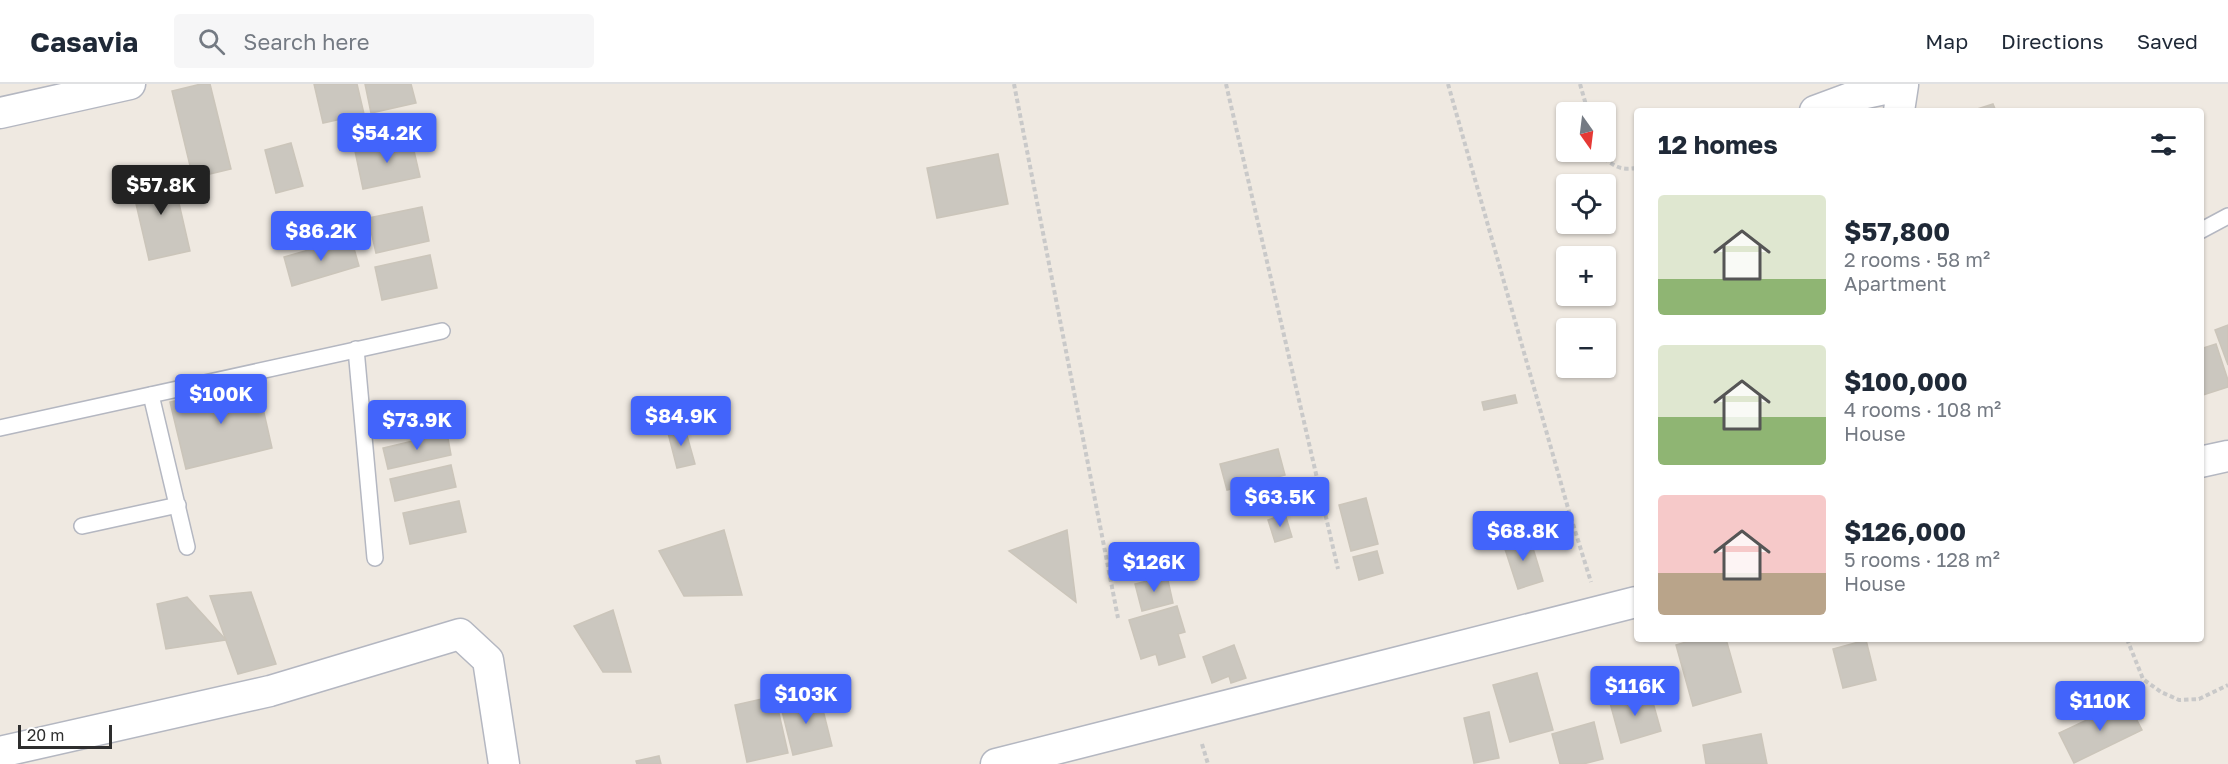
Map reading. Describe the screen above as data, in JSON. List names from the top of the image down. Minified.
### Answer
{"scale_bar":"20 m","north":"bottom","page":{"header":"Casavia","search":"Search here","nav":["Map","Directions","Saved"],"map_buttons":["+","−"],"heading":"12 homes","price":["$54.2K","$57.8K","$86.2K","$100K","$84.9K","$73.9K","$63.5K","$68.8K","$126K","$116K","$103K","$110K"],"list":[{"name":"$57,800","note":"2 rooms · 58 m² · Apartment"},{"name":"$100,000","note":"4 rooms · 108 m² · House"},{"name":"$126,000","note":"5 rooms · 128 m² · House"}],"scale":"20 m"}}
